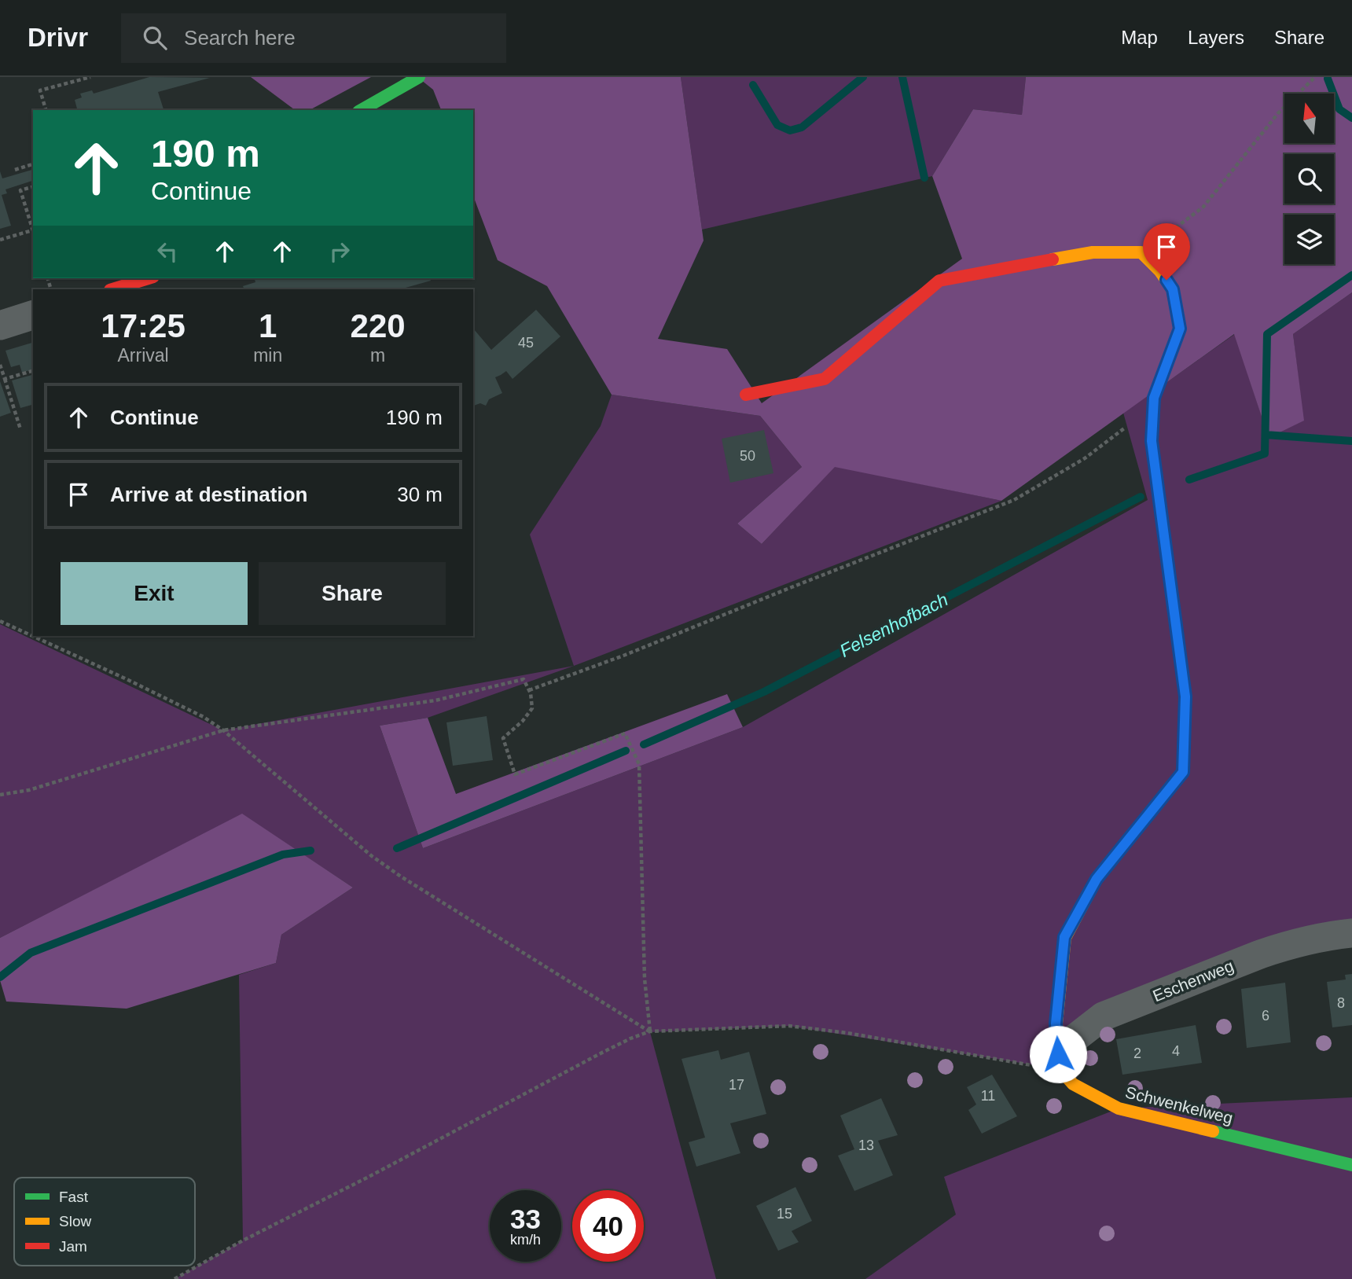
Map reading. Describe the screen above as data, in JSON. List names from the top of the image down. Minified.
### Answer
{"streets":{"street":["Eschenweg","Schwenkelweg"]},"crossings":[["Eschenweg","Schwenkelweg"]],"water":["Felsenhofbach"],"house_numbers":["45","50","8","6","4","2","17","11","13","15"],"legend":["Fast","Slow","Jam"],"north":"top","page":{"header":"Drivr","search":"Search here","nav":["Map","Layers","Share"],"turn":["190 m","Continue"],"eta":["17:25","Arrival","1","min","220","m"],"list":[{"name":"Continue","value":"190 m"},{"name":"Arrive at destination","value":"30 m"}],"buttons":["Exit","Share"],"speed":"33 km/h","limit":"40"}}
